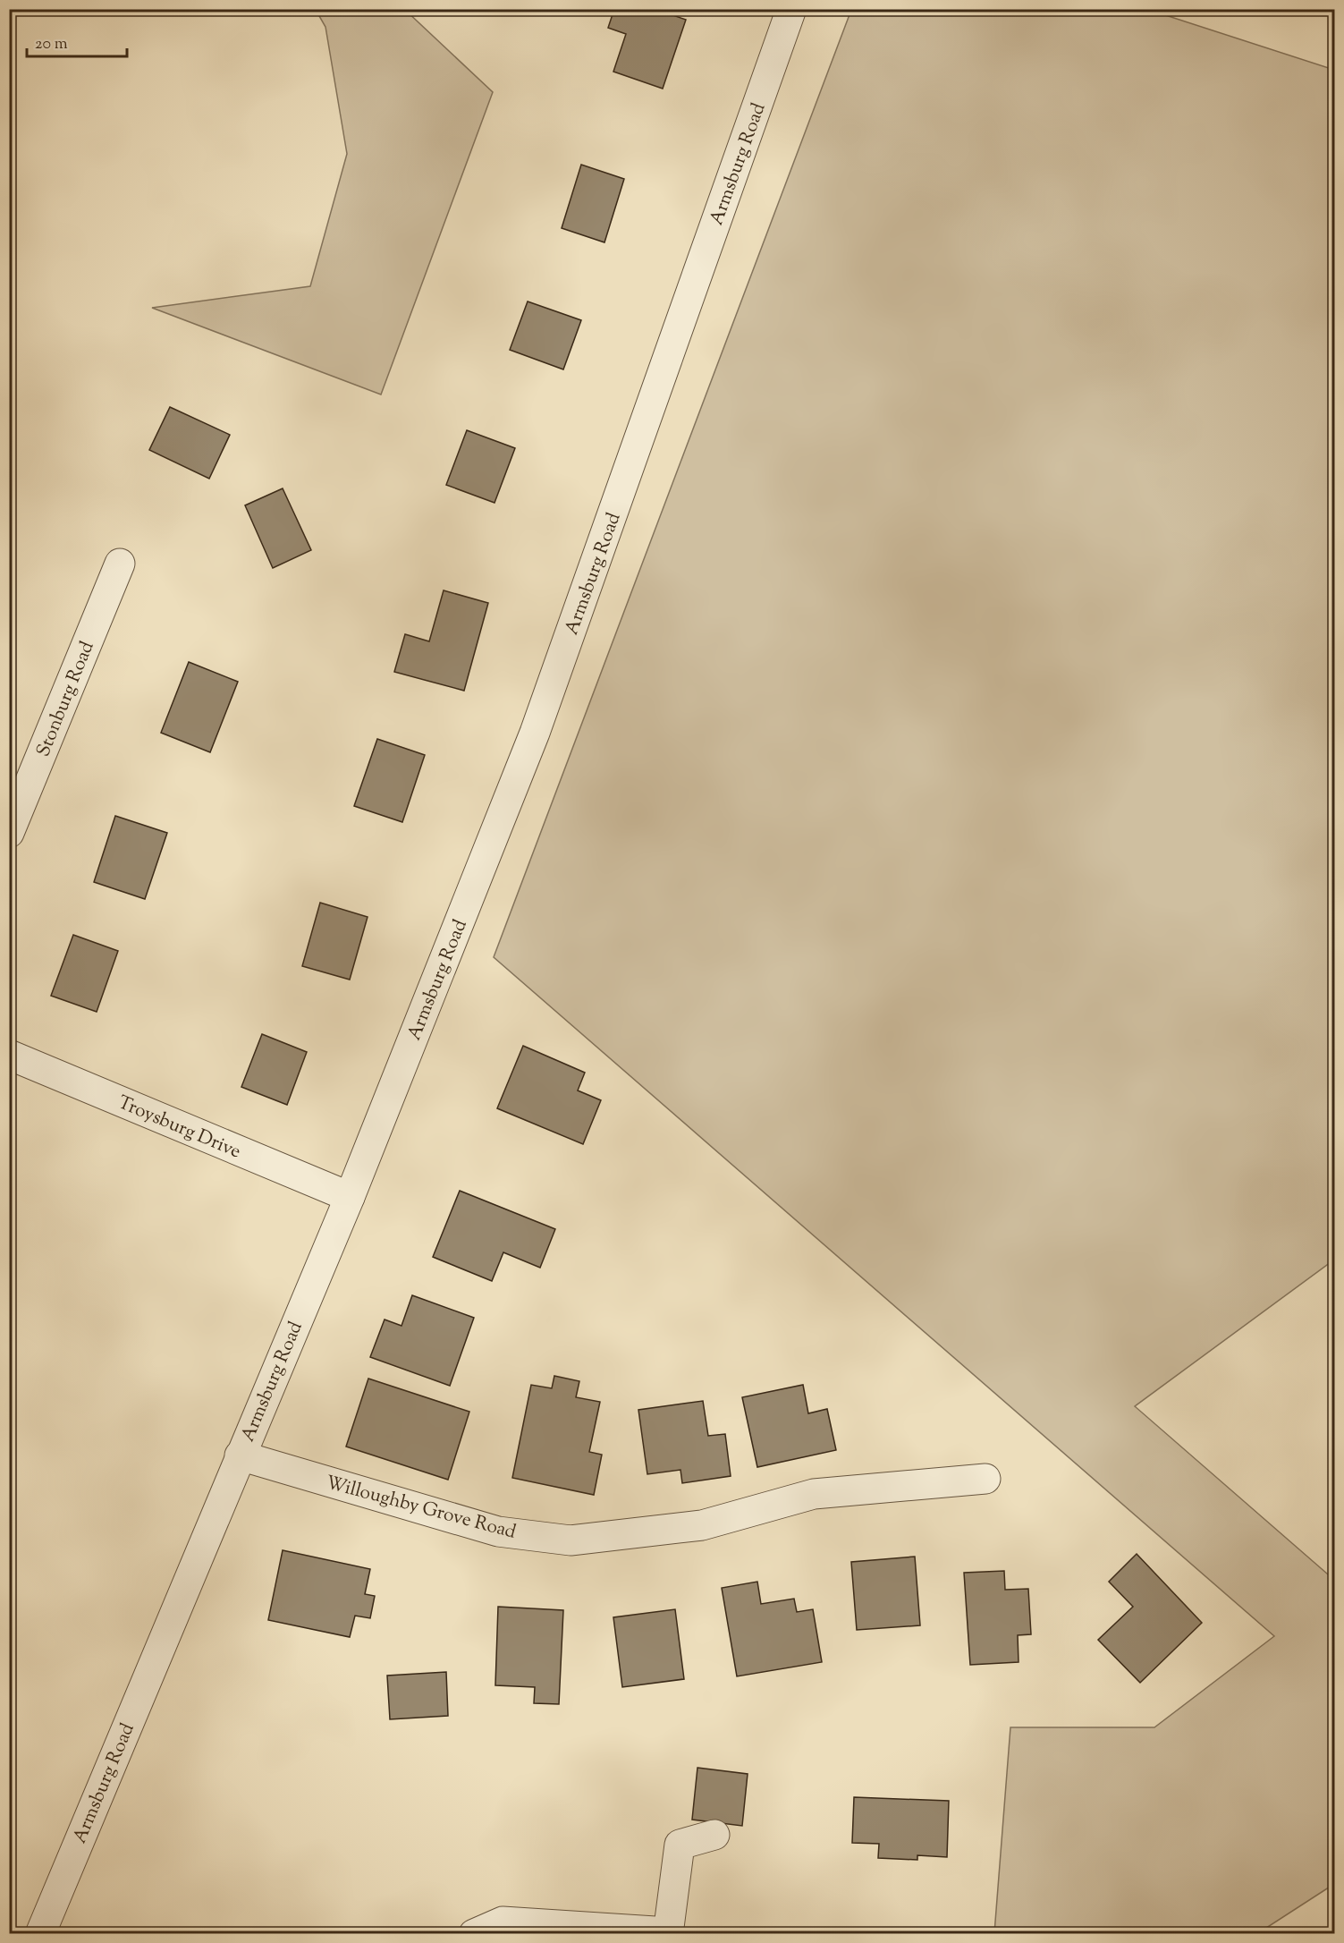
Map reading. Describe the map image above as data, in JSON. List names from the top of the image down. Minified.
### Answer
{"streets":{"street":["Armsburg Road","Stonburg Road","Troysburg Drive","Willoughby Grove Road"]},"crossings":[["Armsburg Road","Troysburg Drive"],["Armsburg Road","Willoughby Grove Road"]],"scale_bar":"20 m"}
